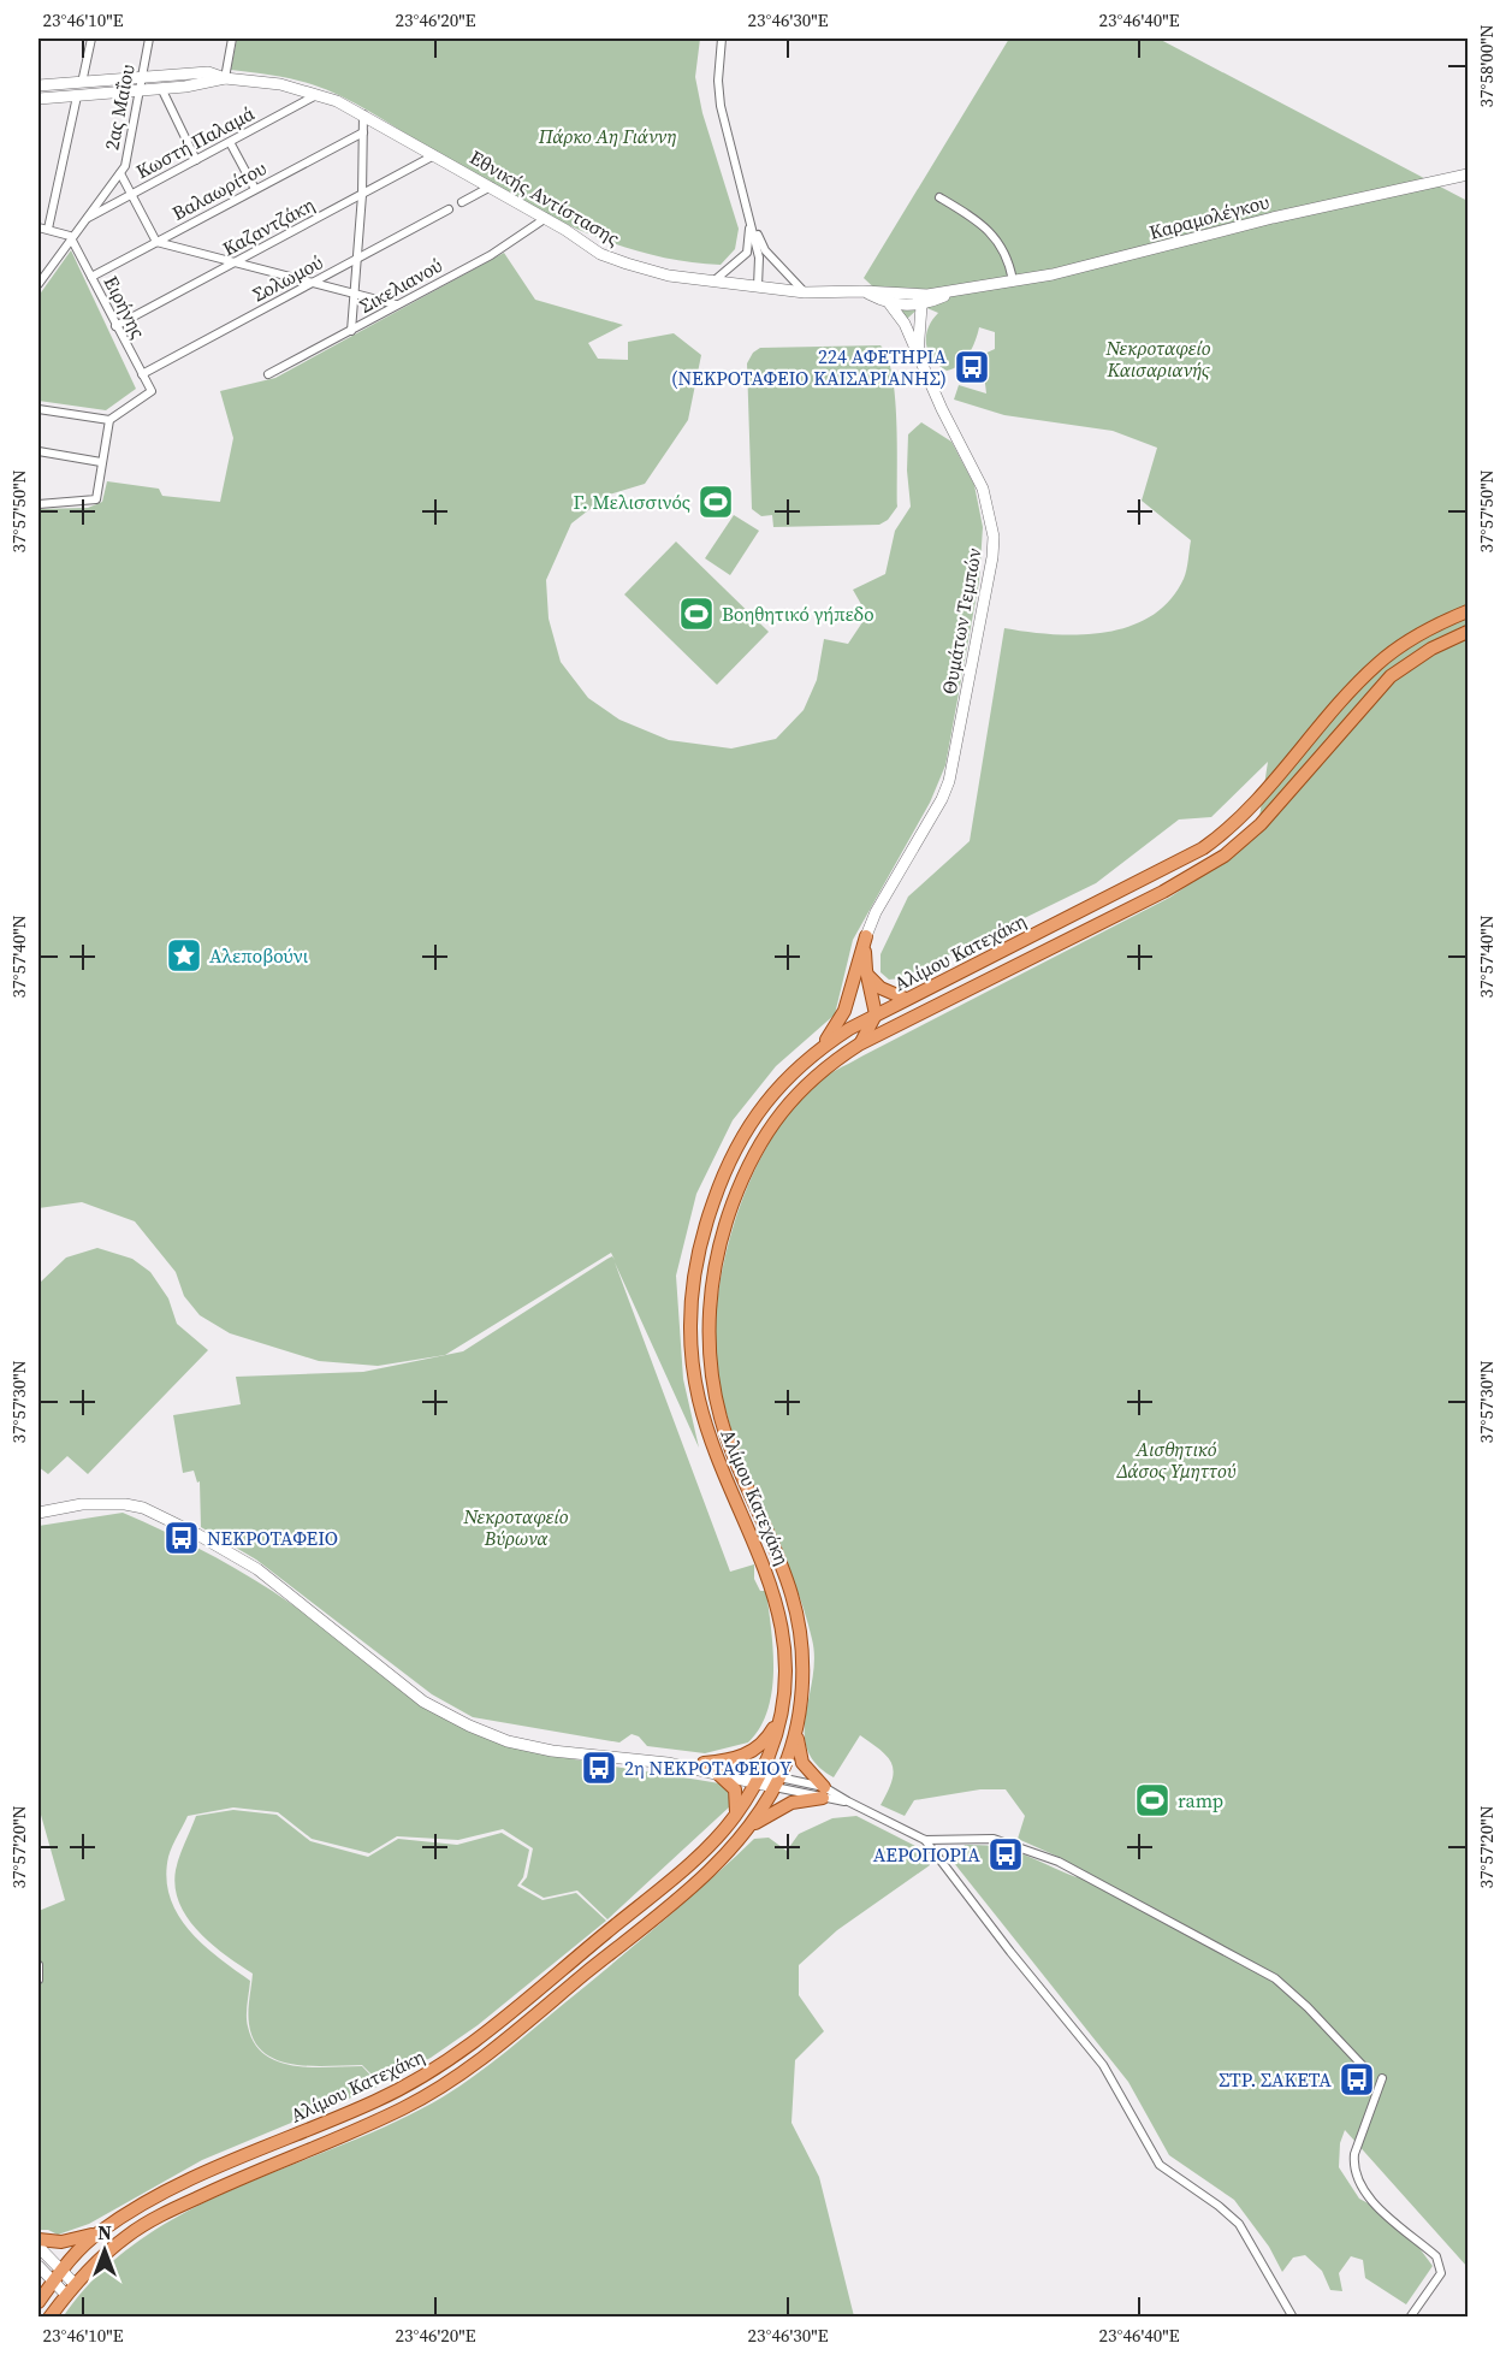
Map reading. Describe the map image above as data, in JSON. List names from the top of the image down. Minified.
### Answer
{"streets":{"main road":["Εθνικής Αντίστασης","Καραμολέγκου","Θυμάτων Τεμπών","Αλίμου Κατεχάκη"],"street":["2ας Μαΐου","Κωστή Παλαμά","Βαλαωρίτου","Καζαντζάκη","Σολωμού","Σικελιανού","Ειρήνης"]},"crossings":[["2ας Μαΐου","Κωστή Παλαμά"],["2ας Μαΐου","Εθνικής Αντίστασης"],["2ας Μαΐου","Ειρήνης"],["Κωστή Παλαμά","Εθνικής Αντίστασης"],["Βαλαωρίτου","Ειρήνης"],["Εθνικής Αντίστασης","Καραμολέγκου"],["Εθνικής Αντίστασης","Καζαντζάκη"],["Εθνικής Αντίστασης","Σικελιανού"],["Εθνικής Αντίστασης","Θυμάτων Τεμπών"],["Καζαντζάκη","Ειρήνης"],["Σολωμού","Ειρήνης"]],"parks":["Πάρκο Αη Γιάννη","Νεκροταφείο Καισαριανής","Αισθητικό Δάσος Υμηττού","Νεκροταφείο Βύρωνα"],"places":{"bus stop":["224 ΑΦΕΤΗΡΙΑ (ΝΕΚΡΟΤΑΦΕΙΟ ΚΑΙΣΑΡΙΑΝΗΣ)","ΝΕΚΡΟΤΑΦΕΙΟ","2η ΝΕΚΡΟΤΑΦΕΙΟΥ","ΑΕΡΟΠΟΡΙΑ","ΣΤΡ. ΣΑΚΕΤΑ"],"sports":["Γ. Μελισσινός","Βοηθητικό γήπεδο","ramp"],"place":["Αλεποβούνι"]},"north":"top","coordinates":["23°46'10\"E","23°46'20\"E","23°46'30\"E","23°46'40\"E","37°58'00\"N","37°57'50\"N","37°57'40\"N","37°57'30\"N","37°57'20\"N"]}
